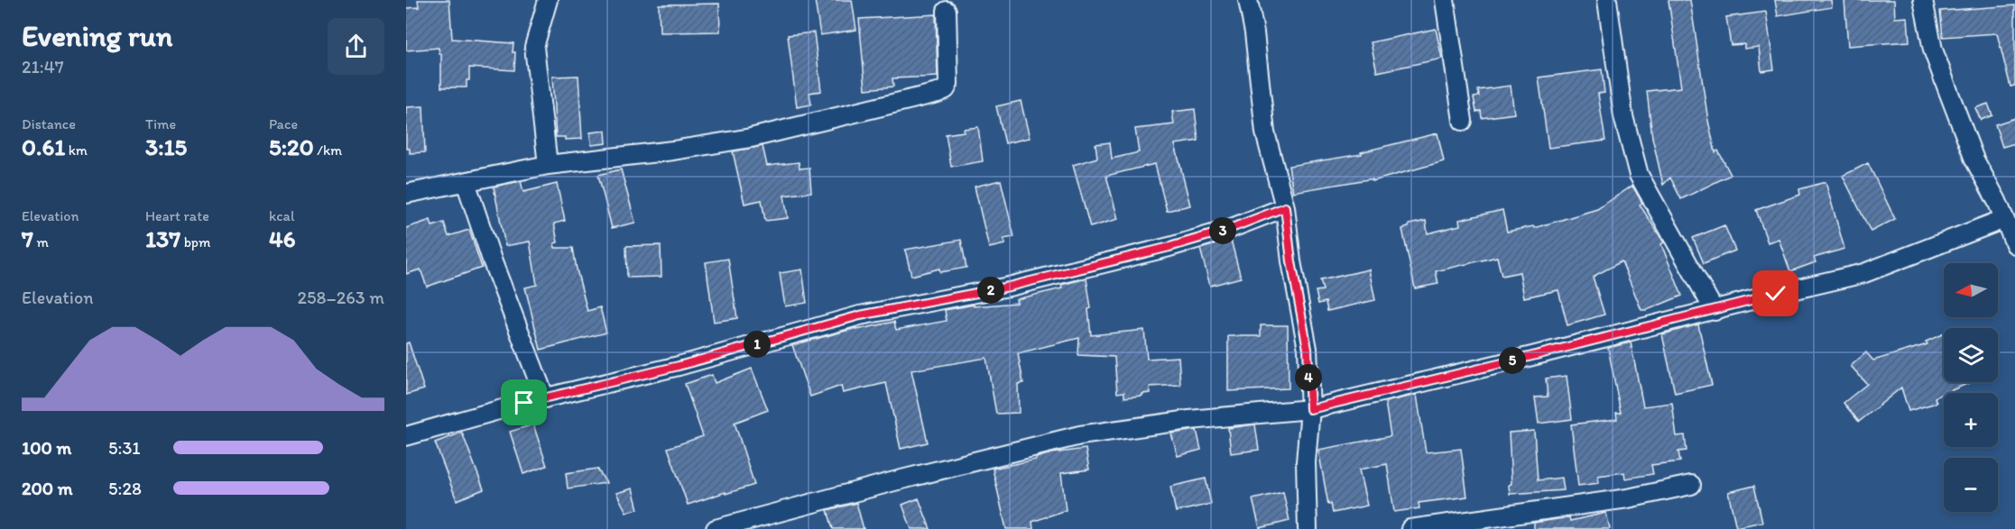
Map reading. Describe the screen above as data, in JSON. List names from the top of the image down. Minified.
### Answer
{"north":"left","page":{"heading":["Evening run","21:47"],"stats":[["Distance","0.61 km"],["Time","3:15"],["Pace","5:20 /km"],["Elevation","7 m"],["Heart rate","137 bpm"],["kcal","46"]],"pins":["3","2","1","5","4"],"map_buttons":["+","−"],"chart":["Elevation","258–263 m"],"list":[{"name":"100 m","note":"5:31"},{"name":"200 m","note":"5:28"}]}}
